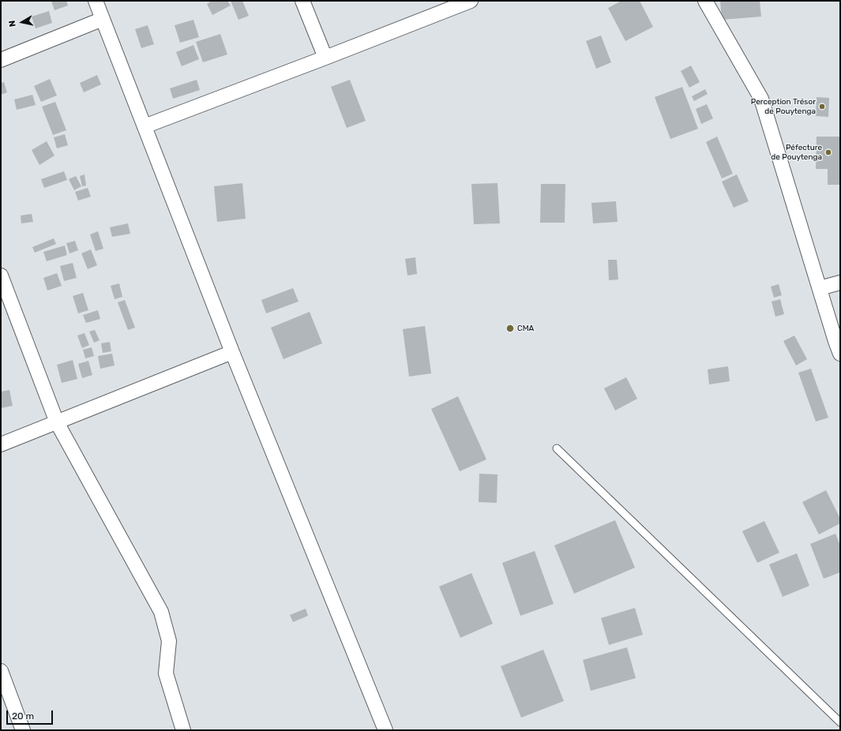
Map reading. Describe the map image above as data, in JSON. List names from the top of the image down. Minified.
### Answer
{"places":["Perception Trésor de Pouytenga","Péfecture de Pouytenga","CMA"],"scale_bar":"20 m","north":"left"}
